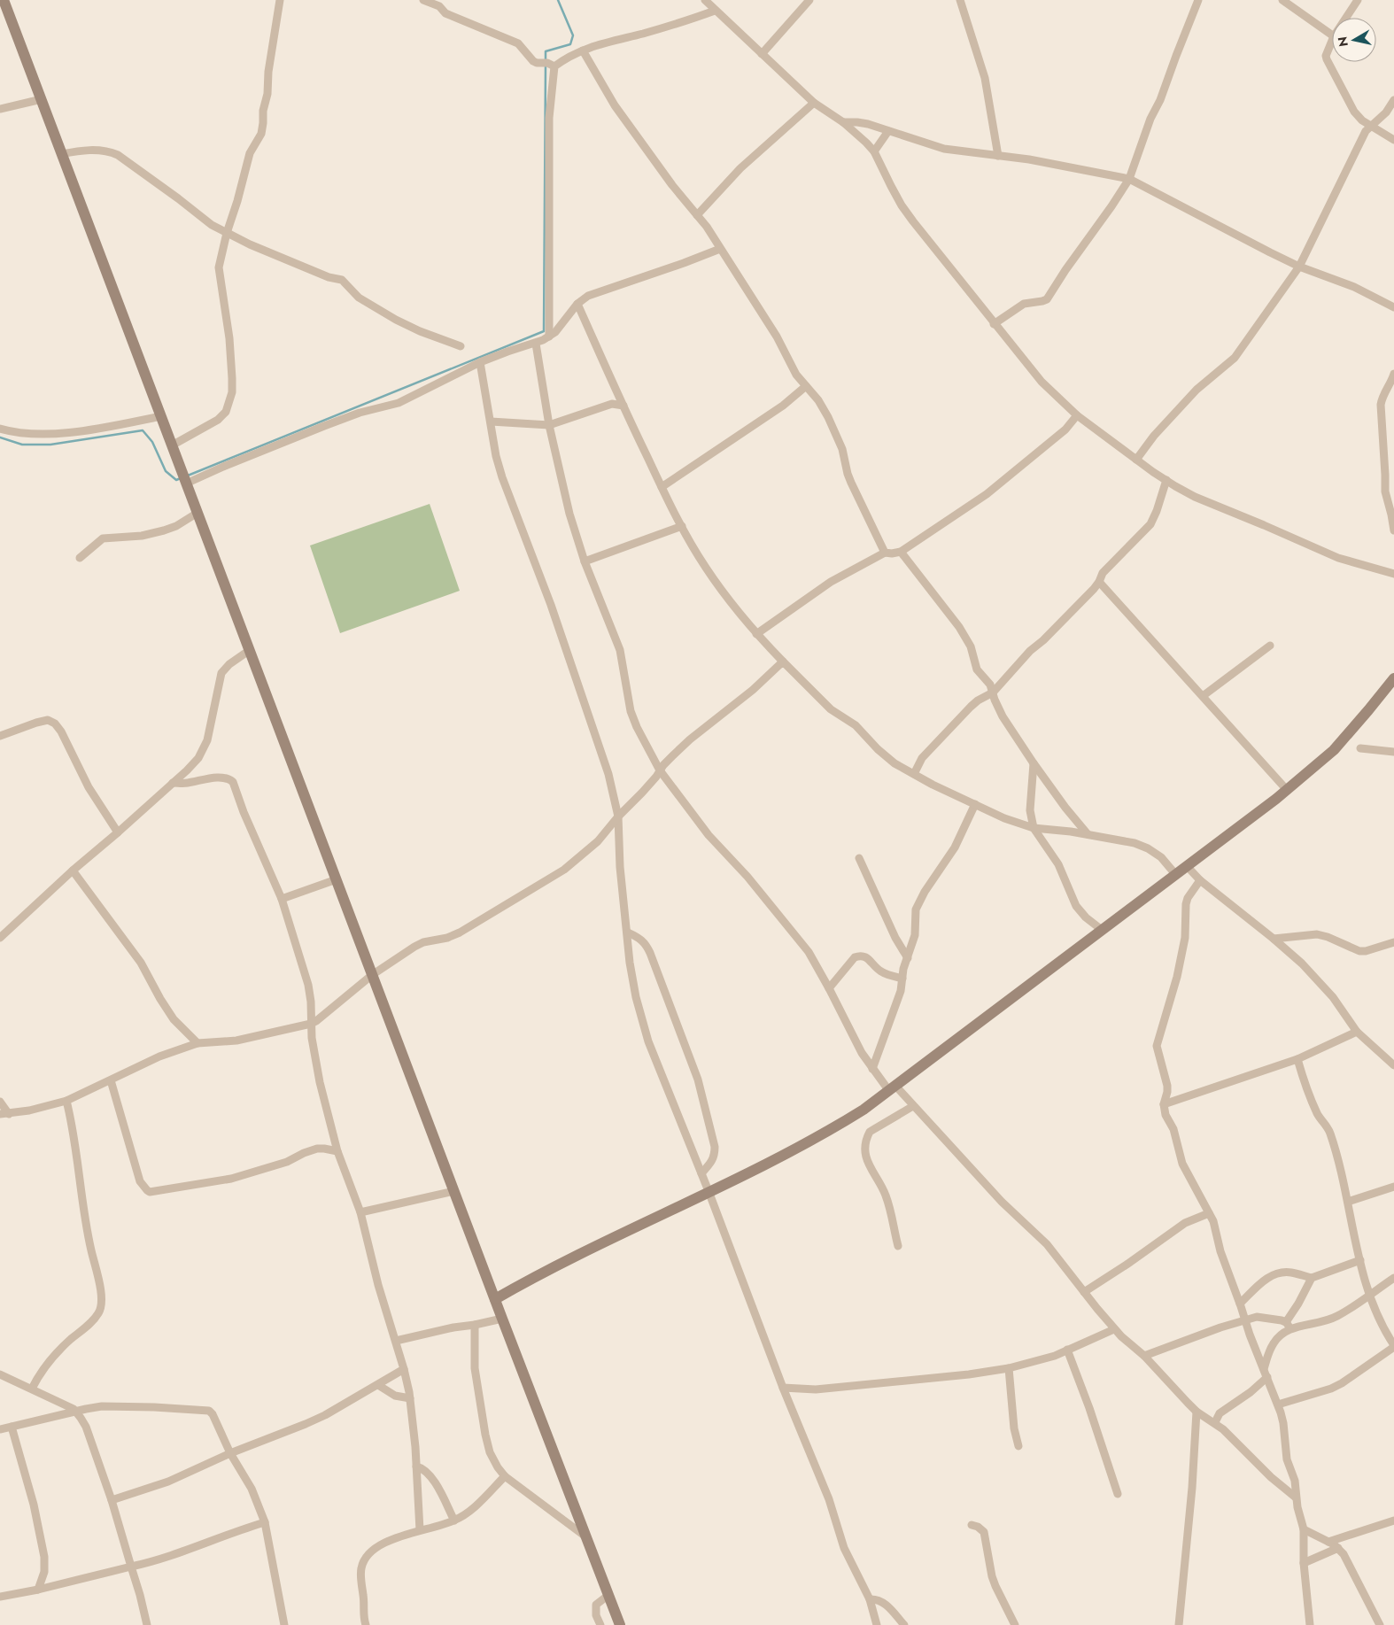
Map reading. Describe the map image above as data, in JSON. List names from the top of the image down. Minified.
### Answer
{"north":"left"}
